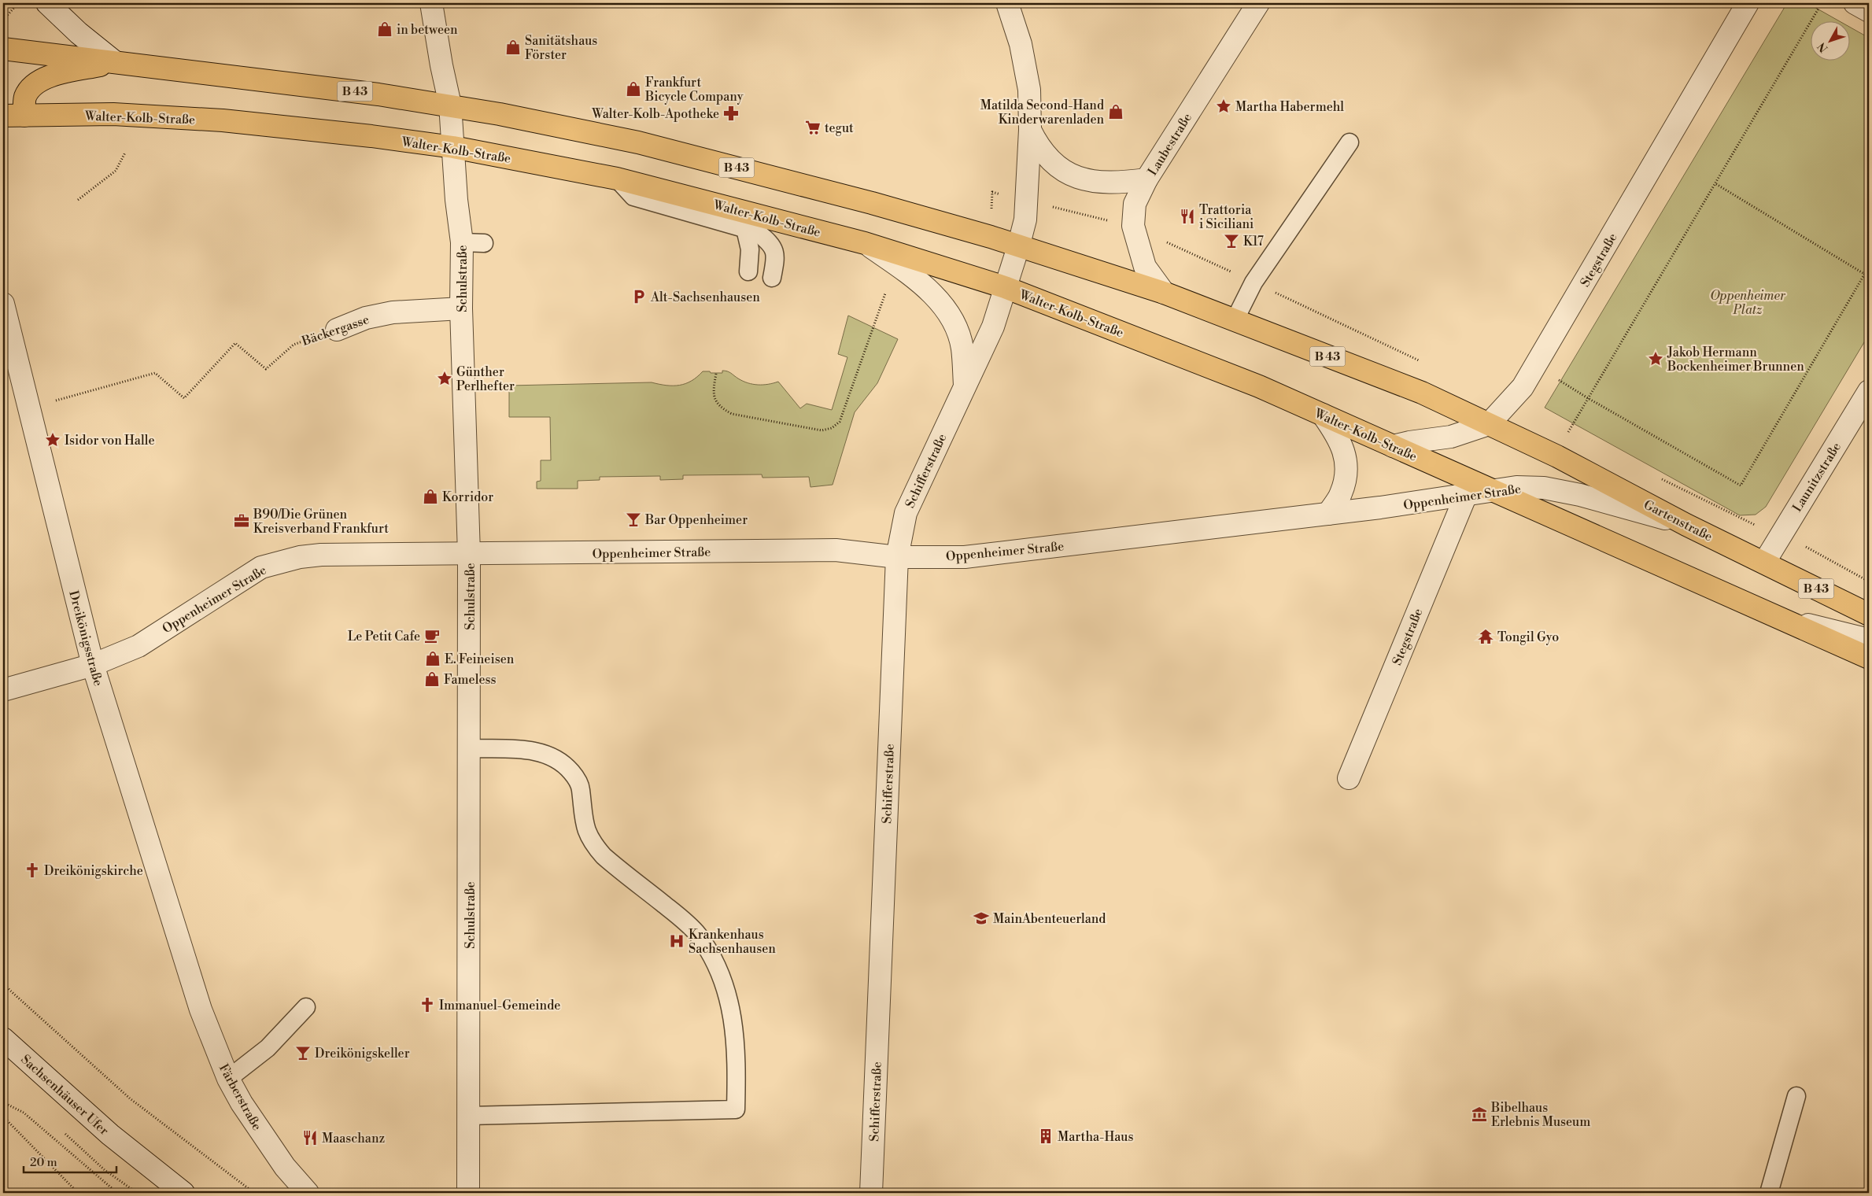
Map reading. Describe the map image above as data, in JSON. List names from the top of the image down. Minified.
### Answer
{"streets":{"main road":["B 43","Walter-Kolb-Straße","Gartenstraße"],"street":["Laubestraße","Stegstraße","Schulstraße","Bäckergasse","Schifferstraße","Launitzstraße","Oppenheimer Straße","Dreikönigsstraße","Sachsenhäuser Ufer","Färberstraße"]},"crossings":[["B 43","Walter-Kolb-Straße"],["B 43","Laubestraße"],["B 43","Stegstraße"],["B 43","Schulstraße"],["B 43","Schifferstraße"],["B 43","Gartenstraße"],["Walter-Kolb-Straße","Stegstraße"],["Walter-Kolb-Straße","Schulstraße"],["Walter-Kolb-Straße","Schifferstraße"],["Walter-Kolb-Straße","Oppenheimer Straße"],["Laubestraße","Schifferstraße"],["Stegstraße","Oppenheimer Straße"],["Stegstraße","Gartenstraße"],["Schulstraße","Bäckergasse"],["Schulstraße","Oppenheimer Straße"],["Bäckergasse","Dreikönigsstraße"],["Schifferstraße","Oppenheimer Straße"],["Launitzstraße","Gartenstraße"],["Oppenheimer Straße","Gartenstraße"],["Oppenheimer Straße","Dreikönigsstraße"],["Dreikönigsstraße","Färberstraße"]],"parks":["Oppenheimer Platz"],"places":{"shop":["in between","Sanitätshaus Förster","Frankfurt Bicycle Company","Matilda Second-Hand Kinderwarenladen","Korridor","E. Feineisen","Fameless"],"place":["Martha Habermehl","Jakob Hermann Bockenheimer Brunnen","Günther Perlhefter","Isidor von Halle"],"pharmacy":["Walter-Kolb-Apotheke"],"supermarket":["tegut"],"restaurant":["Trattoria i Siciliani","Maaschanz"],"bar":["K17","Bar Oppenheimer","Dreikönigskeller"],"parking":["Alt-Sachsenhausen"],"office":["B90/Die Grünen Kreisverband Frankfurt"],"cafe":["Le Petit Cafe"],"temple":["Tongil Gyo"],"church":["Dreikönigskirche","Immanuel-Gemeinde"],"school or university":["MainAbenteuerland"],"hospital":["Krankenhaus Sachsenhausen"],"museum":["Bibelhaus Erlebnis Museum"],"building":["Martha-Haus"]},"scale_bar":"20 m","north":"bottom left"}
